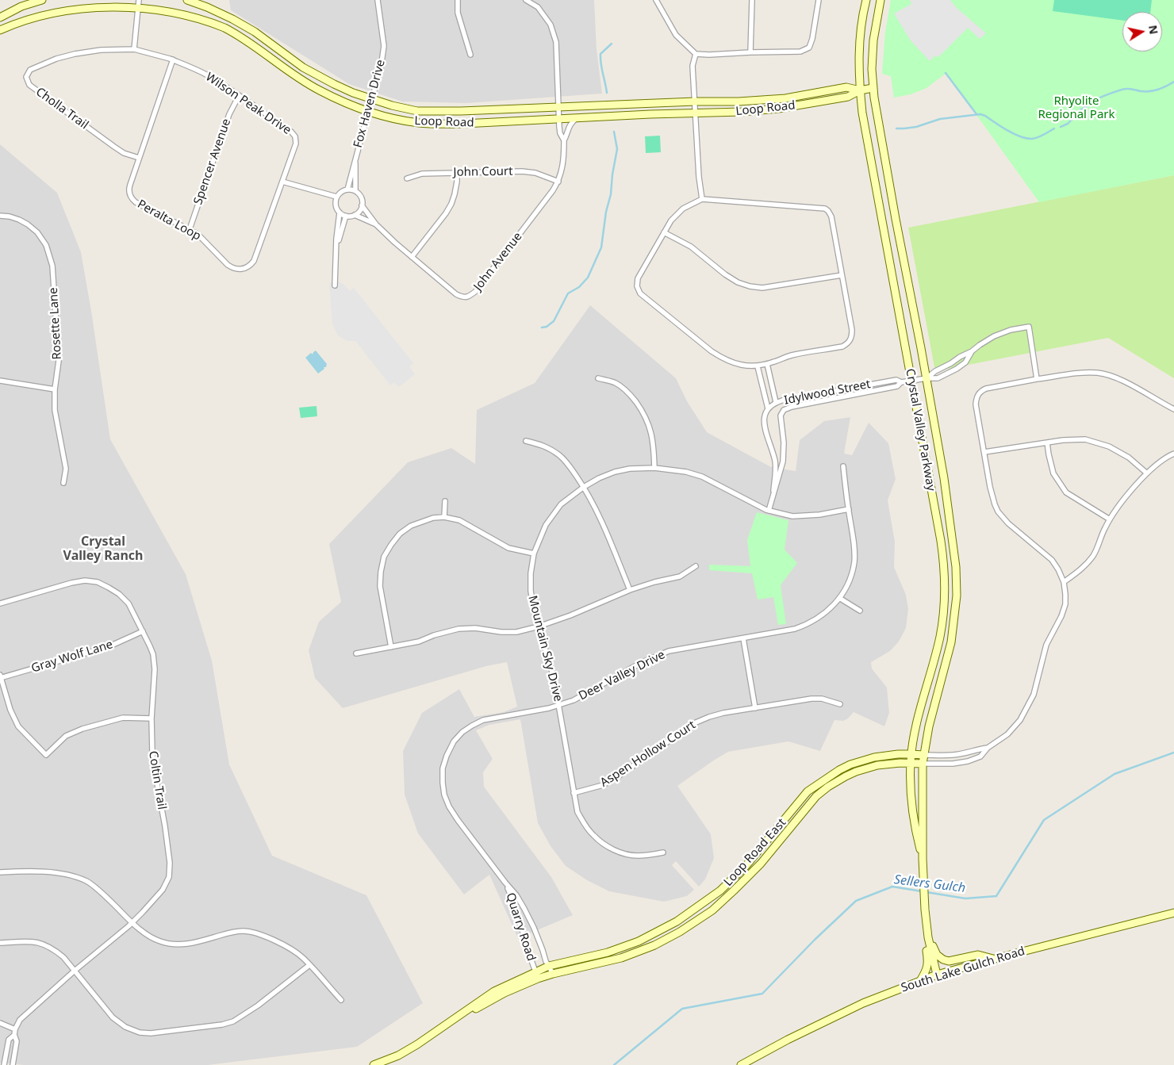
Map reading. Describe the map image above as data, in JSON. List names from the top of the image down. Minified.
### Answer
{"streets":{"street":["Wilson Peak Drive","Fox Haven Drive","Cholla Trail","Loop Road","Spencer Avenue","John Court","Peralta Loop","John Avenue","Rosette Lane","Idylwood Street","Crystal Valley Parkway","Mountain Sky Drive","Gray Wolf Lane","Deer Valley Drive","Aspen Hollow Court","Coltin Trail","Loop Road East","Quarry Road","South Lake Gulch Road"]},"crossings":[["Wilson Peak Drive","Cholla Trail"],["Wilson Peak Drive","Spencer Avenue"],["Wilson Peak Drive","Peralta Loop"],["Fox Haven Drive","Loop Road"],["Fox Haven Drive","John Avenue"],["Cholla Trail","Peralta Loop"],["Loop Road","John Avenue"],["Loop Road","Crystal Valley Parkway"],["Spencer Avenue","Peralta Loop"],["John Court","John Avenue"],["Idylwood Street","Crystal Valley Parkway"],["Idylwood Street","Mountain Sky Drive"],["Crystal Valley Parkway","Loop Road East"],["Crystal Valley Parkway","South Lake Gulch Road"],["Mountain Sky Drive","Deer Valley Drive"],["Mountain Sky Drive","Aspen Hollow Court"],["Gray Wolf Lane","Coltin Trail"],["Deer Valley Drive","Quarry Road"],["Loop Road East","Quarry Road"]],"districts":["Crystal Valley Ranch"],"water":["Sellers Gulch"],"parks":["Rhyolite Regional Park"],"north":"right"}
